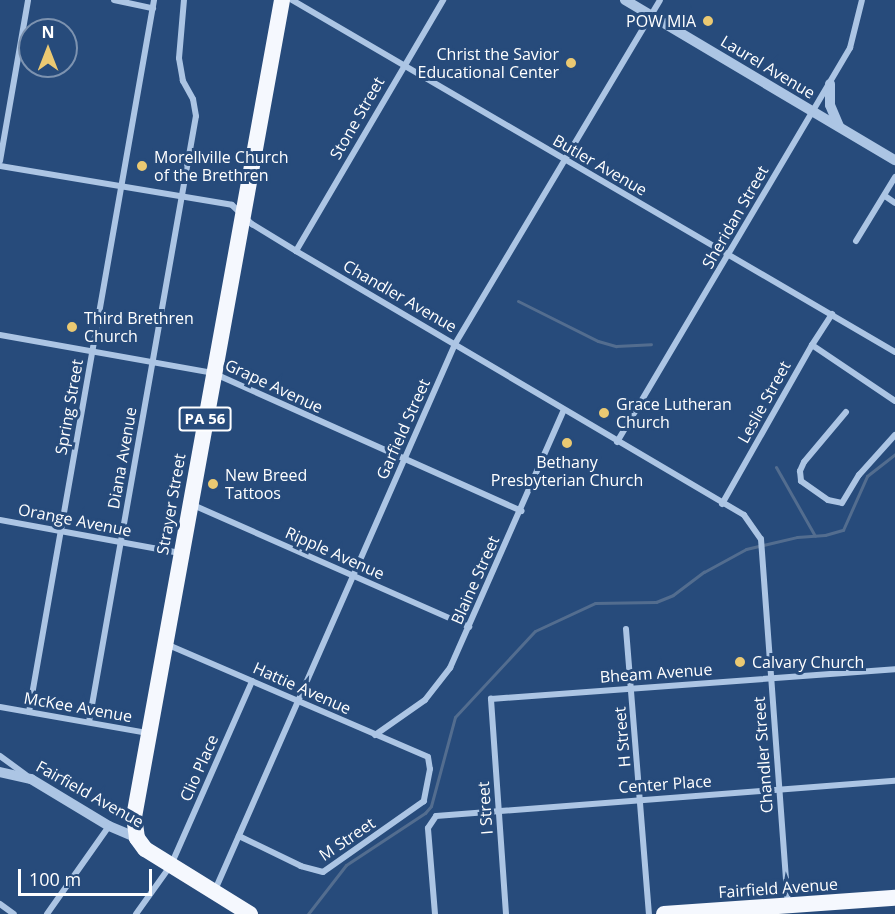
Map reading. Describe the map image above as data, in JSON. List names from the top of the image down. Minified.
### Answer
{"streets":{"highway":["PA 56","Strayer Street","Fairfield Avenue"],"street":["Laurel Avenue","Stone Street","Butler Avenue","Sheridan Street","Chandler Avenue","Grape Avenue","Leslie Street","Spring Street","Garfield Street","Diana Avenue","Orange Avenue","Ripple Avenue","Blaine Street","Bheam Avenue","Hattie Avenue","McKee Avenue","H Street","Chandler Street","Clio Place","Center Place","I Street","M Street"]},"crossings":[["Laurel Avenue","Sheridan Street"],["Laurel Avenue","Garfield Street"],["Stone Street","Butler Avenue"],["Stone Street","Chandler Avenue"],["Butler Avenue","Sheridan Street"],["Butler Avenue","Leslie Street"],["Butler Avenue","Garfield Street"],["Sheridan Street","Chandler Avenue"],["Chandler Avenue","Leslie Street"],["Chandler Avenue","Spring Street"],["Chandler Avenue","Garfield Street"],["Chandler Avenue","Diana Avenue"],["Chandler Avenue","Strayer Street"],["Chandler Avenue","Blaine Street"],["Chandler Avenue","Chandler Street"],["Grape Avenue","Spring Street"],["Grape Avenue","Garfield Street"],["Grape Avenue","Diana Avenue"],["Grape Avenue","Strayer Street"],["Grape Avenue","Blaine Street"],["Spring Street","Orange Avenue"],["Spring Street","McKee Avenue"],["Garfield Street","Ripple Avenue"],["Garfield Street","Hattie Avenue"],["Garfield Street","Fairfield Avenue"],["Garfield Street","M Street"],["Diana Avenue","Orange Avenue"],["Diana Avenue","McKee Avenue"],["Strayer Street","Orange Avenue"],["Strayer Street","Ripple Avenue"],["Strayer Street","Hattie Avenue"],["Strayer Street","McKee Avenue"],["Strayer Street","Fairfield Avenue"],["Ripple Avenue","Blaine Street"],["Blaine Street","Hattie Avenue"],["Bheam Avenue","H Street"],["Bheam Avenue","Chandler Street"],["Bheam Avenue","I Street"],["Hattie Avenue","Clio Place"],["Hattie Avenue","M Street"],["H Street","Center Place"],["Chandler Street","Center Place"],["Chandler Street","Fairfield Avenue"],["Clio Place","Fairfield Avenue"],["Center Place","I Street"]],"places":["POW MIA","Christ the Savior Educational Center","Morellville Church of the Brethren","Third Brethren Church","Grace Lutheran Church","Bethany Presbyterian Church","New Breed Tattoos","Calvary Church"],"scale_bar":"100 m","north":"top"}
